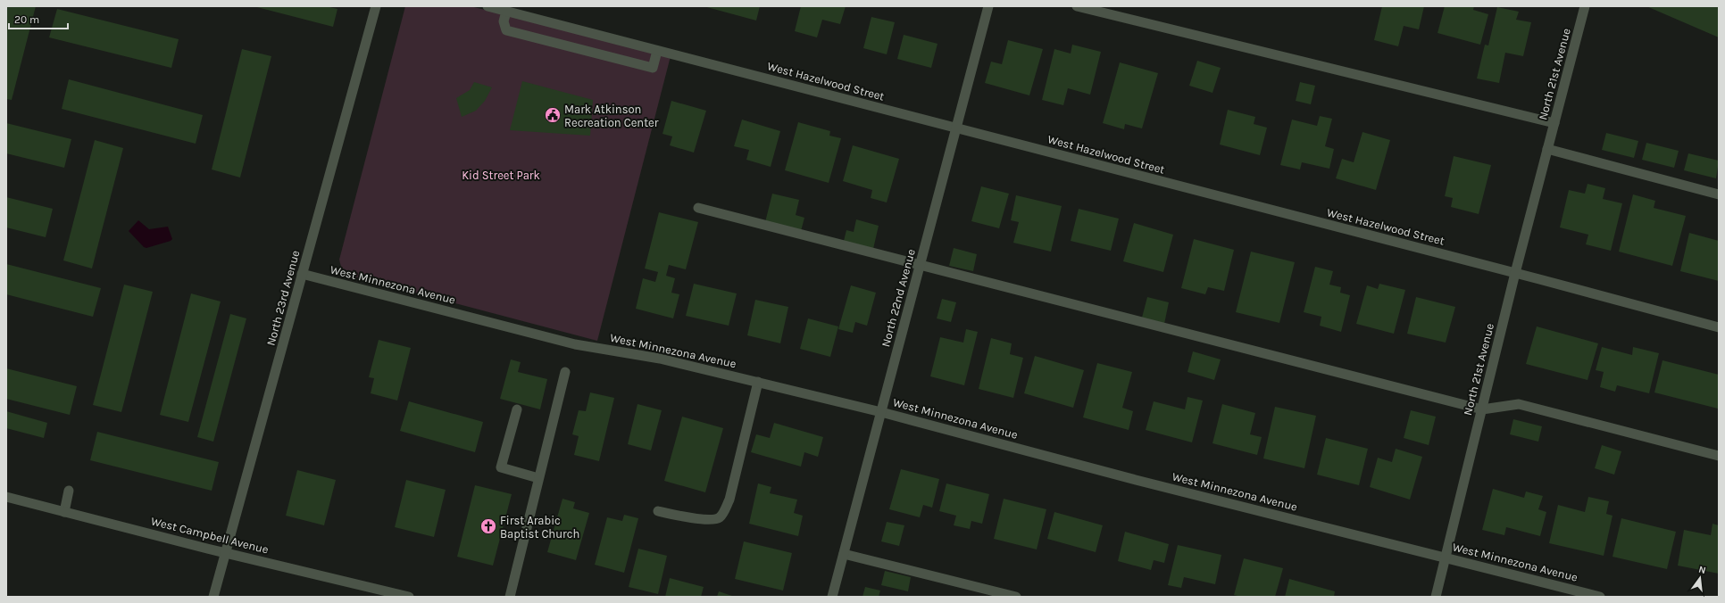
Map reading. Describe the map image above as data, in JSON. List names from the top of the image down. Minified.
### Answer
{"streets":{"street":["North 21st Avenue","West Hazelwood Street","West Minnezona Avenue","North 23rd Avenue","North 22nd Avenue","West Campbell Avenue"]},"crossings":[["North 21st Avenue","West Hazelwood Street"],["North 21st Avenue","West Minnezona Avenue"],["West Hazelwood Street","North 22nd Avenue"],["West Minnezona Avenue","North 23rd Avenue"],["West Minnezona Avenue","North 22nd Avenue"],["North 23rd Avenue","West Campbell Avenue"]],"parks":["Kid Street Park"],"places":{"public building":["Mark Atkinson Recreation Center"],"church":["First Arabic Baptist Church"]},"scale_bar":"20 m","north":"top"}
